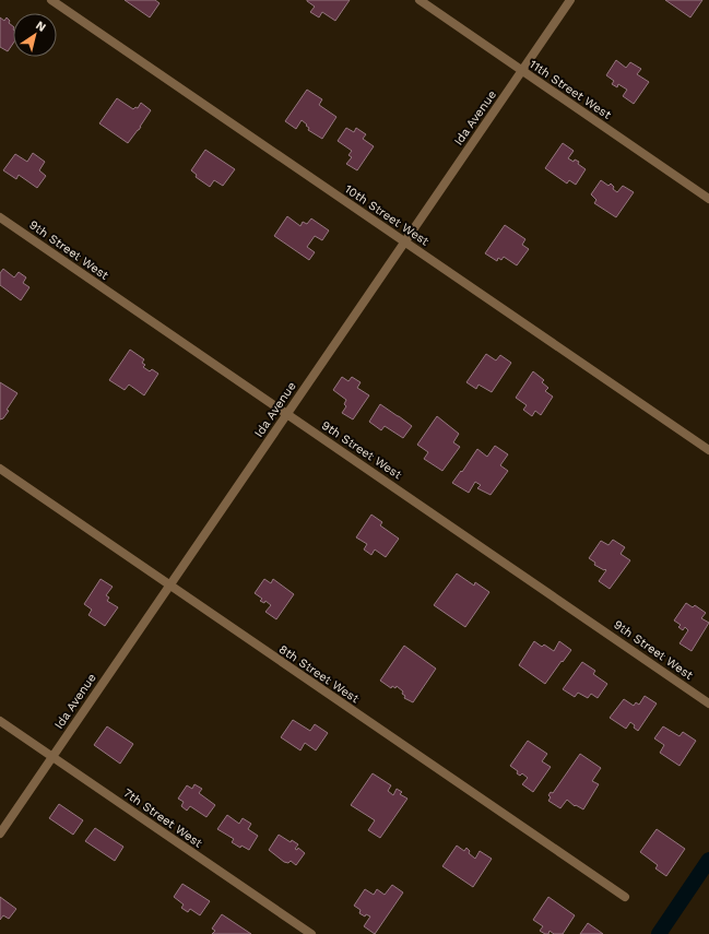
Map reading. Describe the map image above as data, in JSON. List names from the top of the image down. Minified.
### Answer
{"streets":{"street":["11th Street West","Ida Avenue","10th Street West","9th Street West","8th Street West","7th Street West"]},"crossings":[["11th Street West","Ida Avenue"],["Ida Avenue","10th Street West"],["Ida Avenue","9th Street West"],["Ida Avenue","8th Street West"],["Ida Avenue","7th Street West"]],"north":"top right"}
